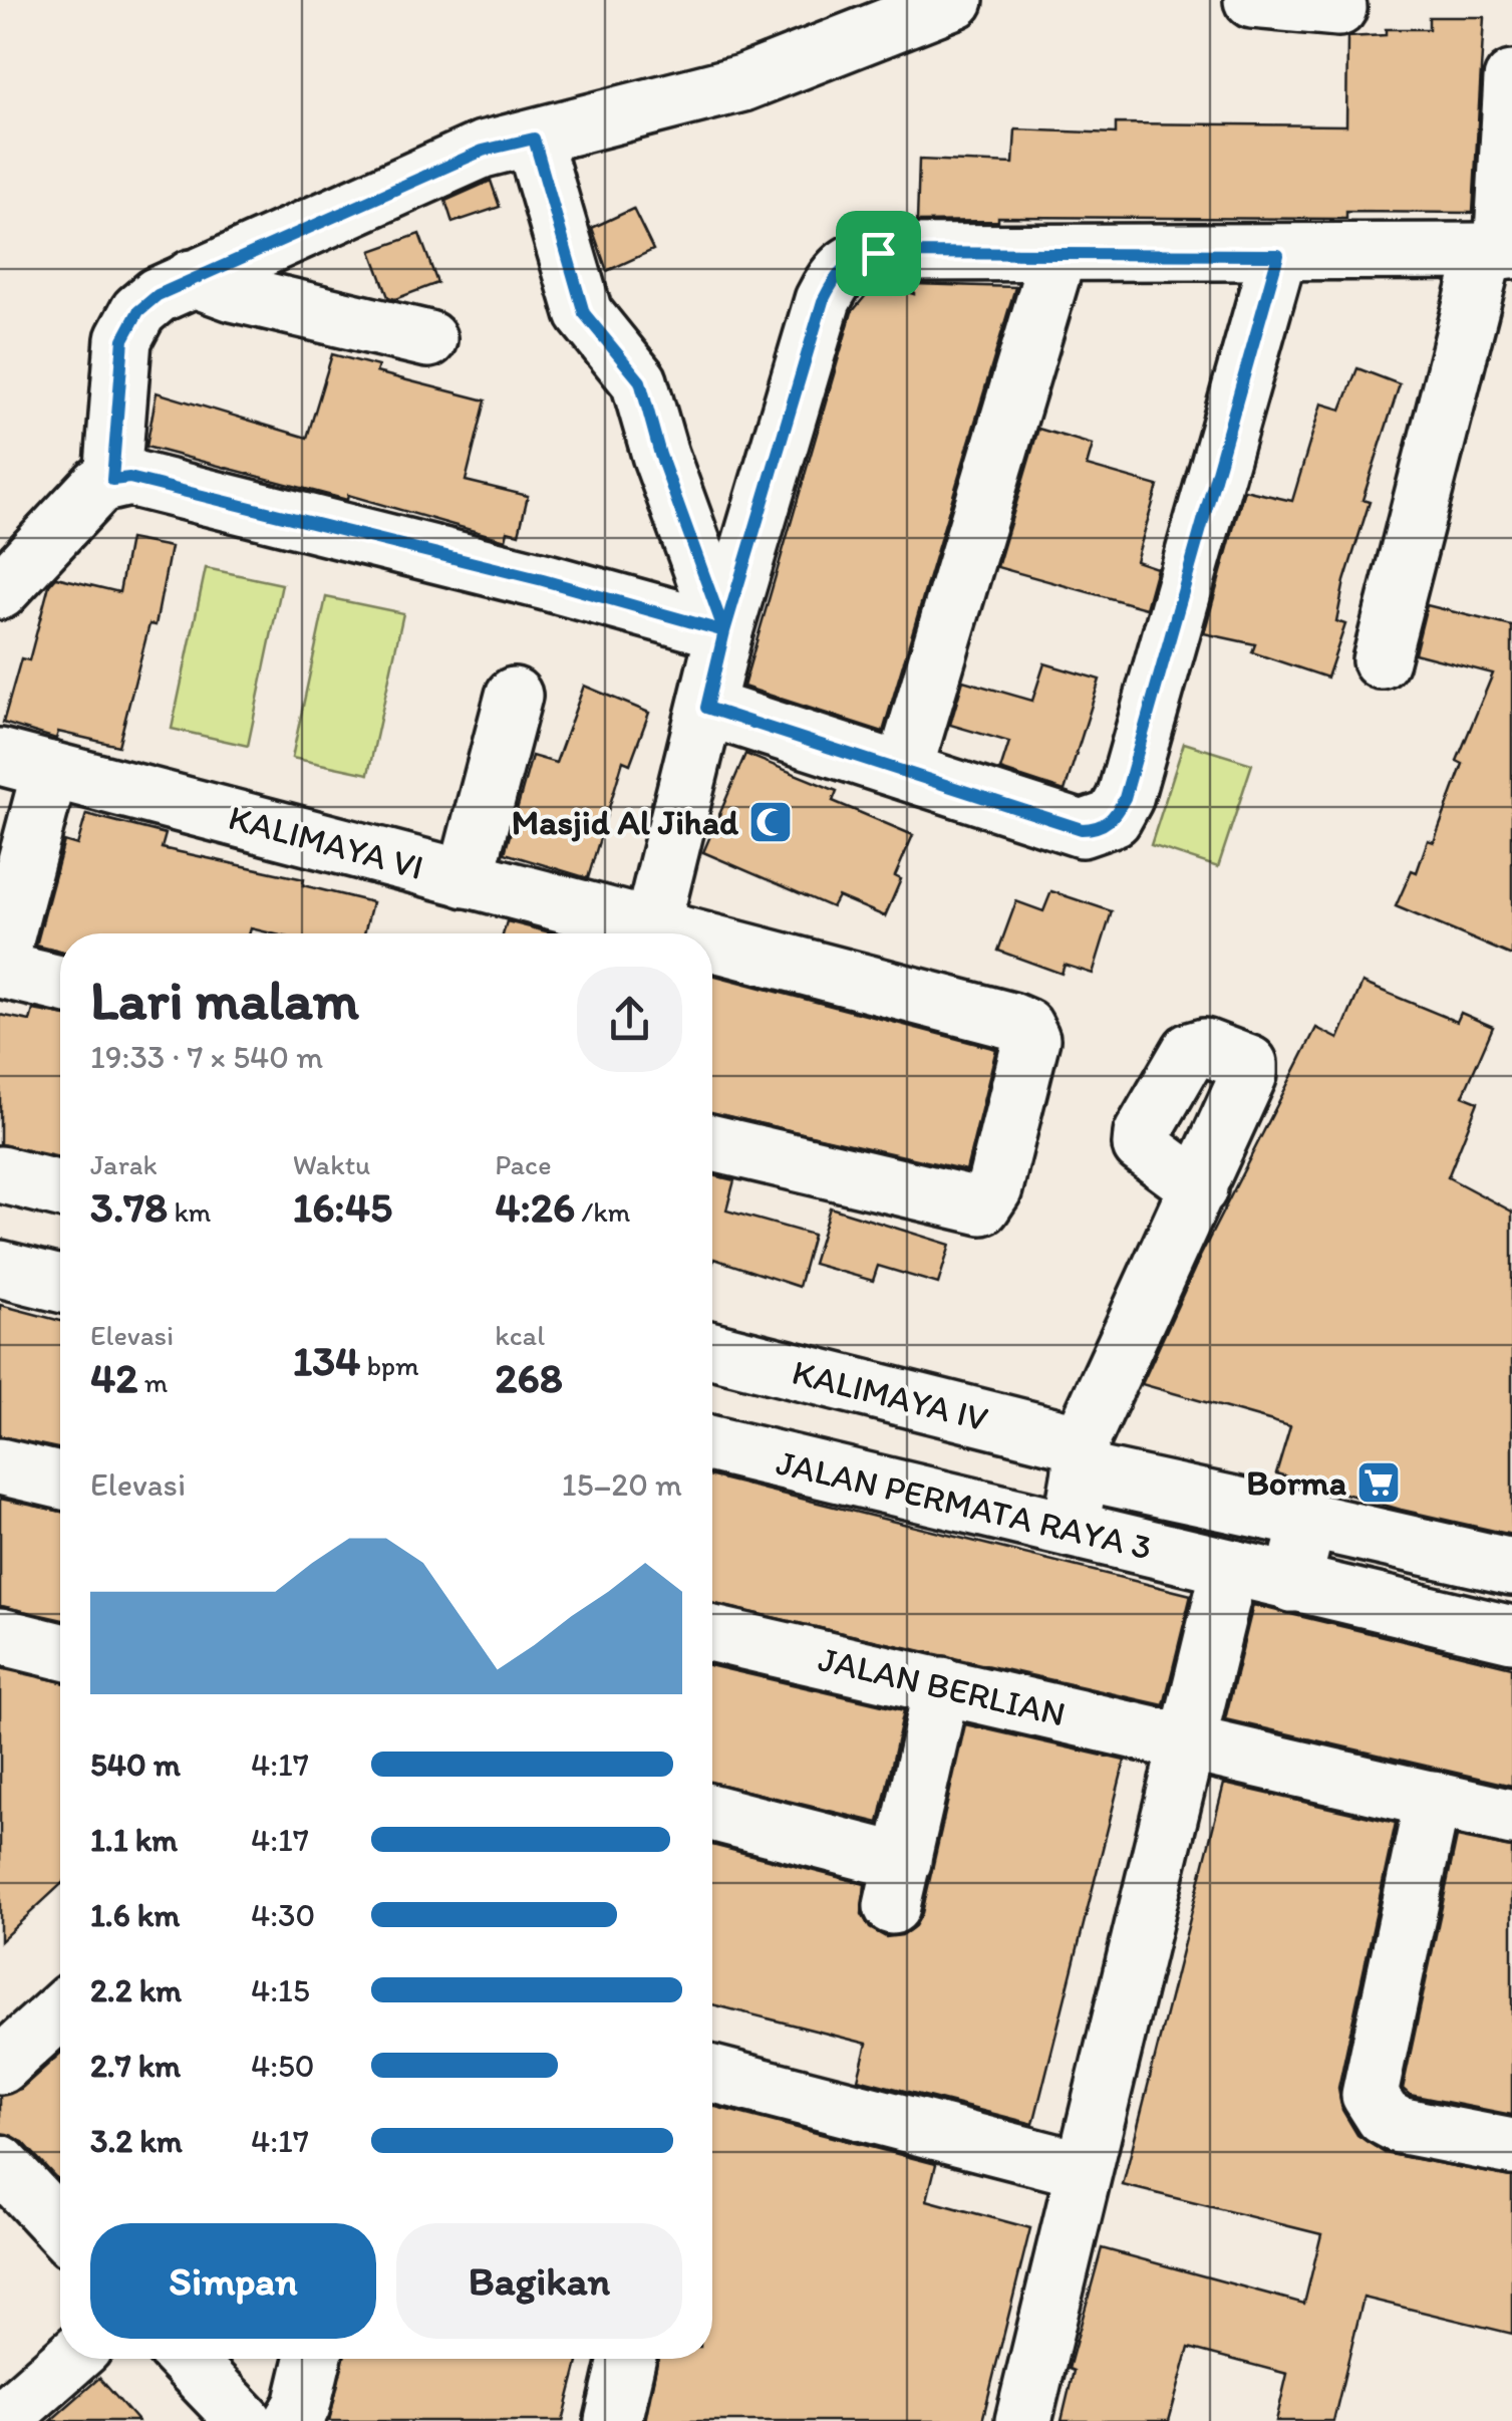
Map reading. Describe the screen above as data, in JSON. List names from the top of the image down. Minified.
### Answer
{"streets":{"street":["KALIMAYA VI","KALIMAYA IV","JALAN PERMATA RAYA 3","JALAN BERLIAN"]},"places":{"mosque":["Masjid Al Jihad"],"supermarket":["Borma"]},"page":{"heading":["Lari malam","19:33 · 7 × 540 m"],"stats":[["Jarak","3.78 km"],["Waktu","16:45"],["Pace","4:26 /km"],["Elevasi","42 m"],["134 bpm"],["kcal","268"]],"chart":["Elevasi","15–20 m"],"list":[{"name":"540 m","note":"4:17"},{"name":"1.1 km","note":"4:17"},{"name":"1.6 km","note":"4:30"},{"name":"2.2 km","note":"4:15"},{"name":"2.7 km","note":"4:50"},{"name":"3.2 km","note":"4:17"}],"buttons":["Simpan","Bagikan"]}}
